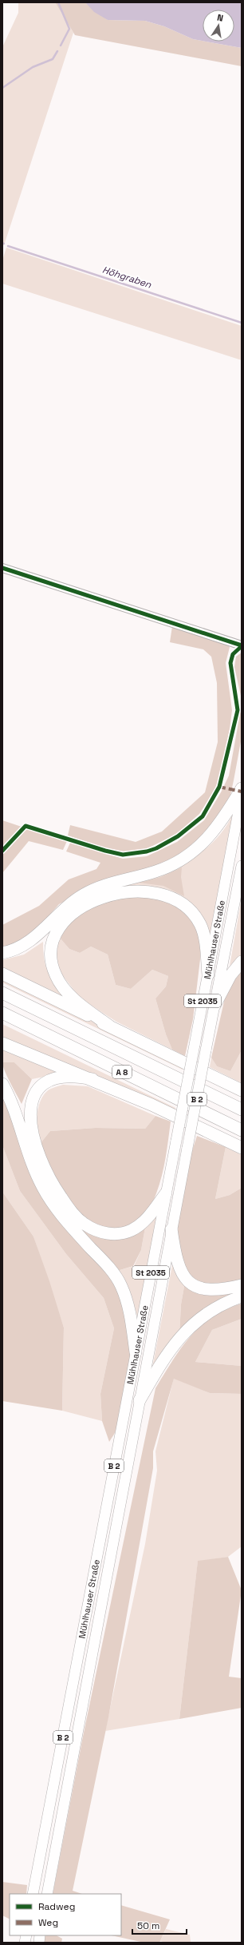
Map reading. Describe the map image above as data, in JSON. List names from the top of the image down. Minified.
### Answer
{"streets":{"highway":["A 8"],"main road":["Mühlhauser Straße","St 2035","B 2"]},"water":["Höhgraben"],"legend":["Radweg","Weg"],"scale_bar":"50 m","north":"top"}
